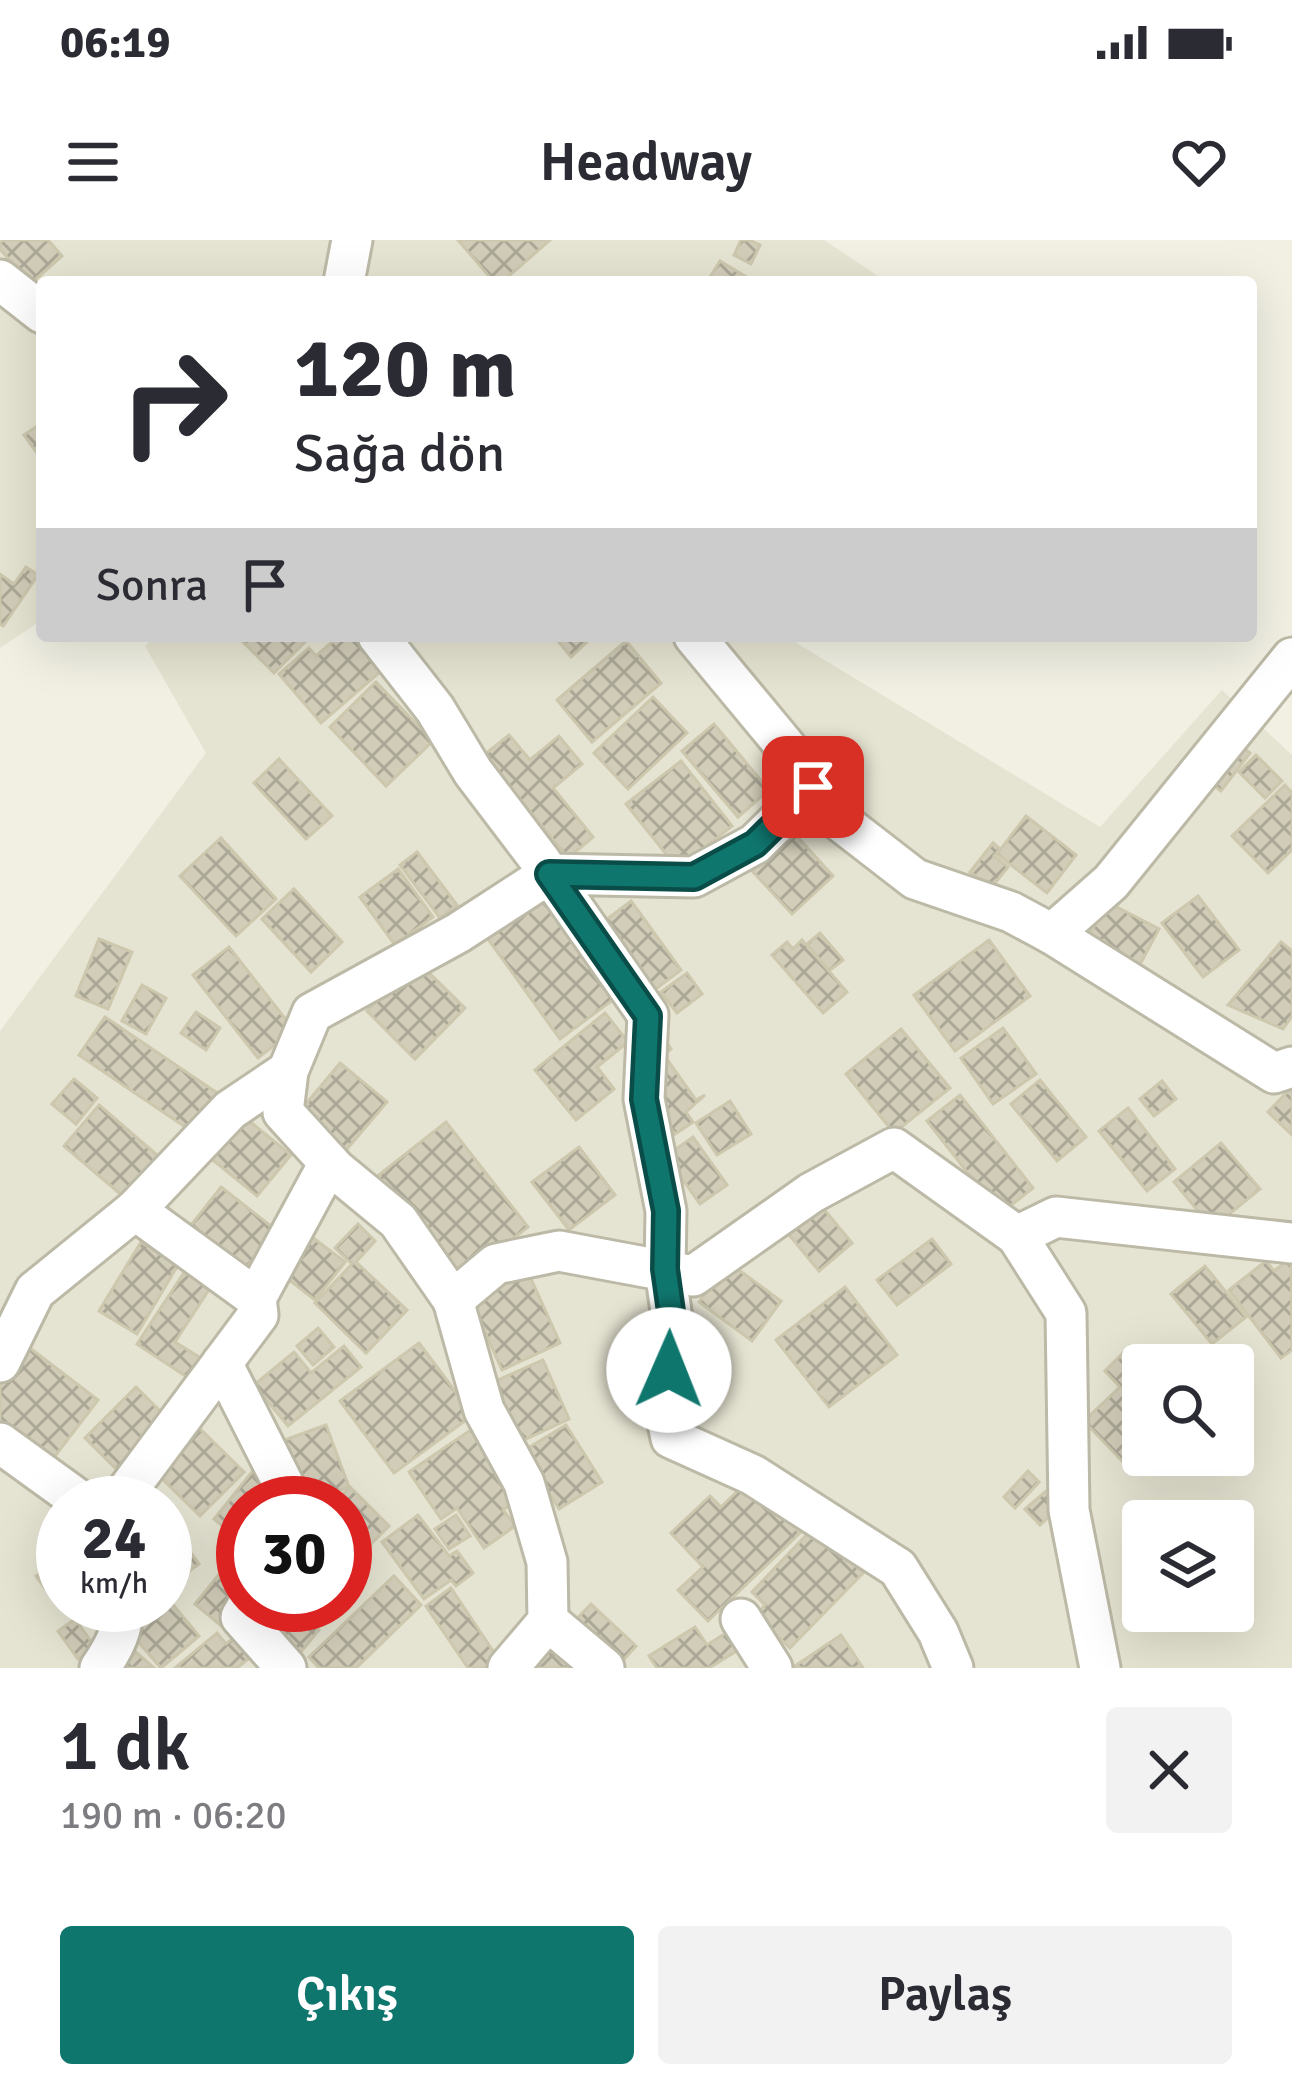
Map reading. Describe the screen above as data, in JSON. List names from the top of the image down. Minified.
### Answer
{"page":{"status":"06:19","header":"Headway","turn":["120 m","Sağa dön"],"then":"Sonra","speed":"24 km/h","limit":"30","heading":["1 dk","190 m · 06:20"],"buttons":["Çıkış","Paylaş"]}}
